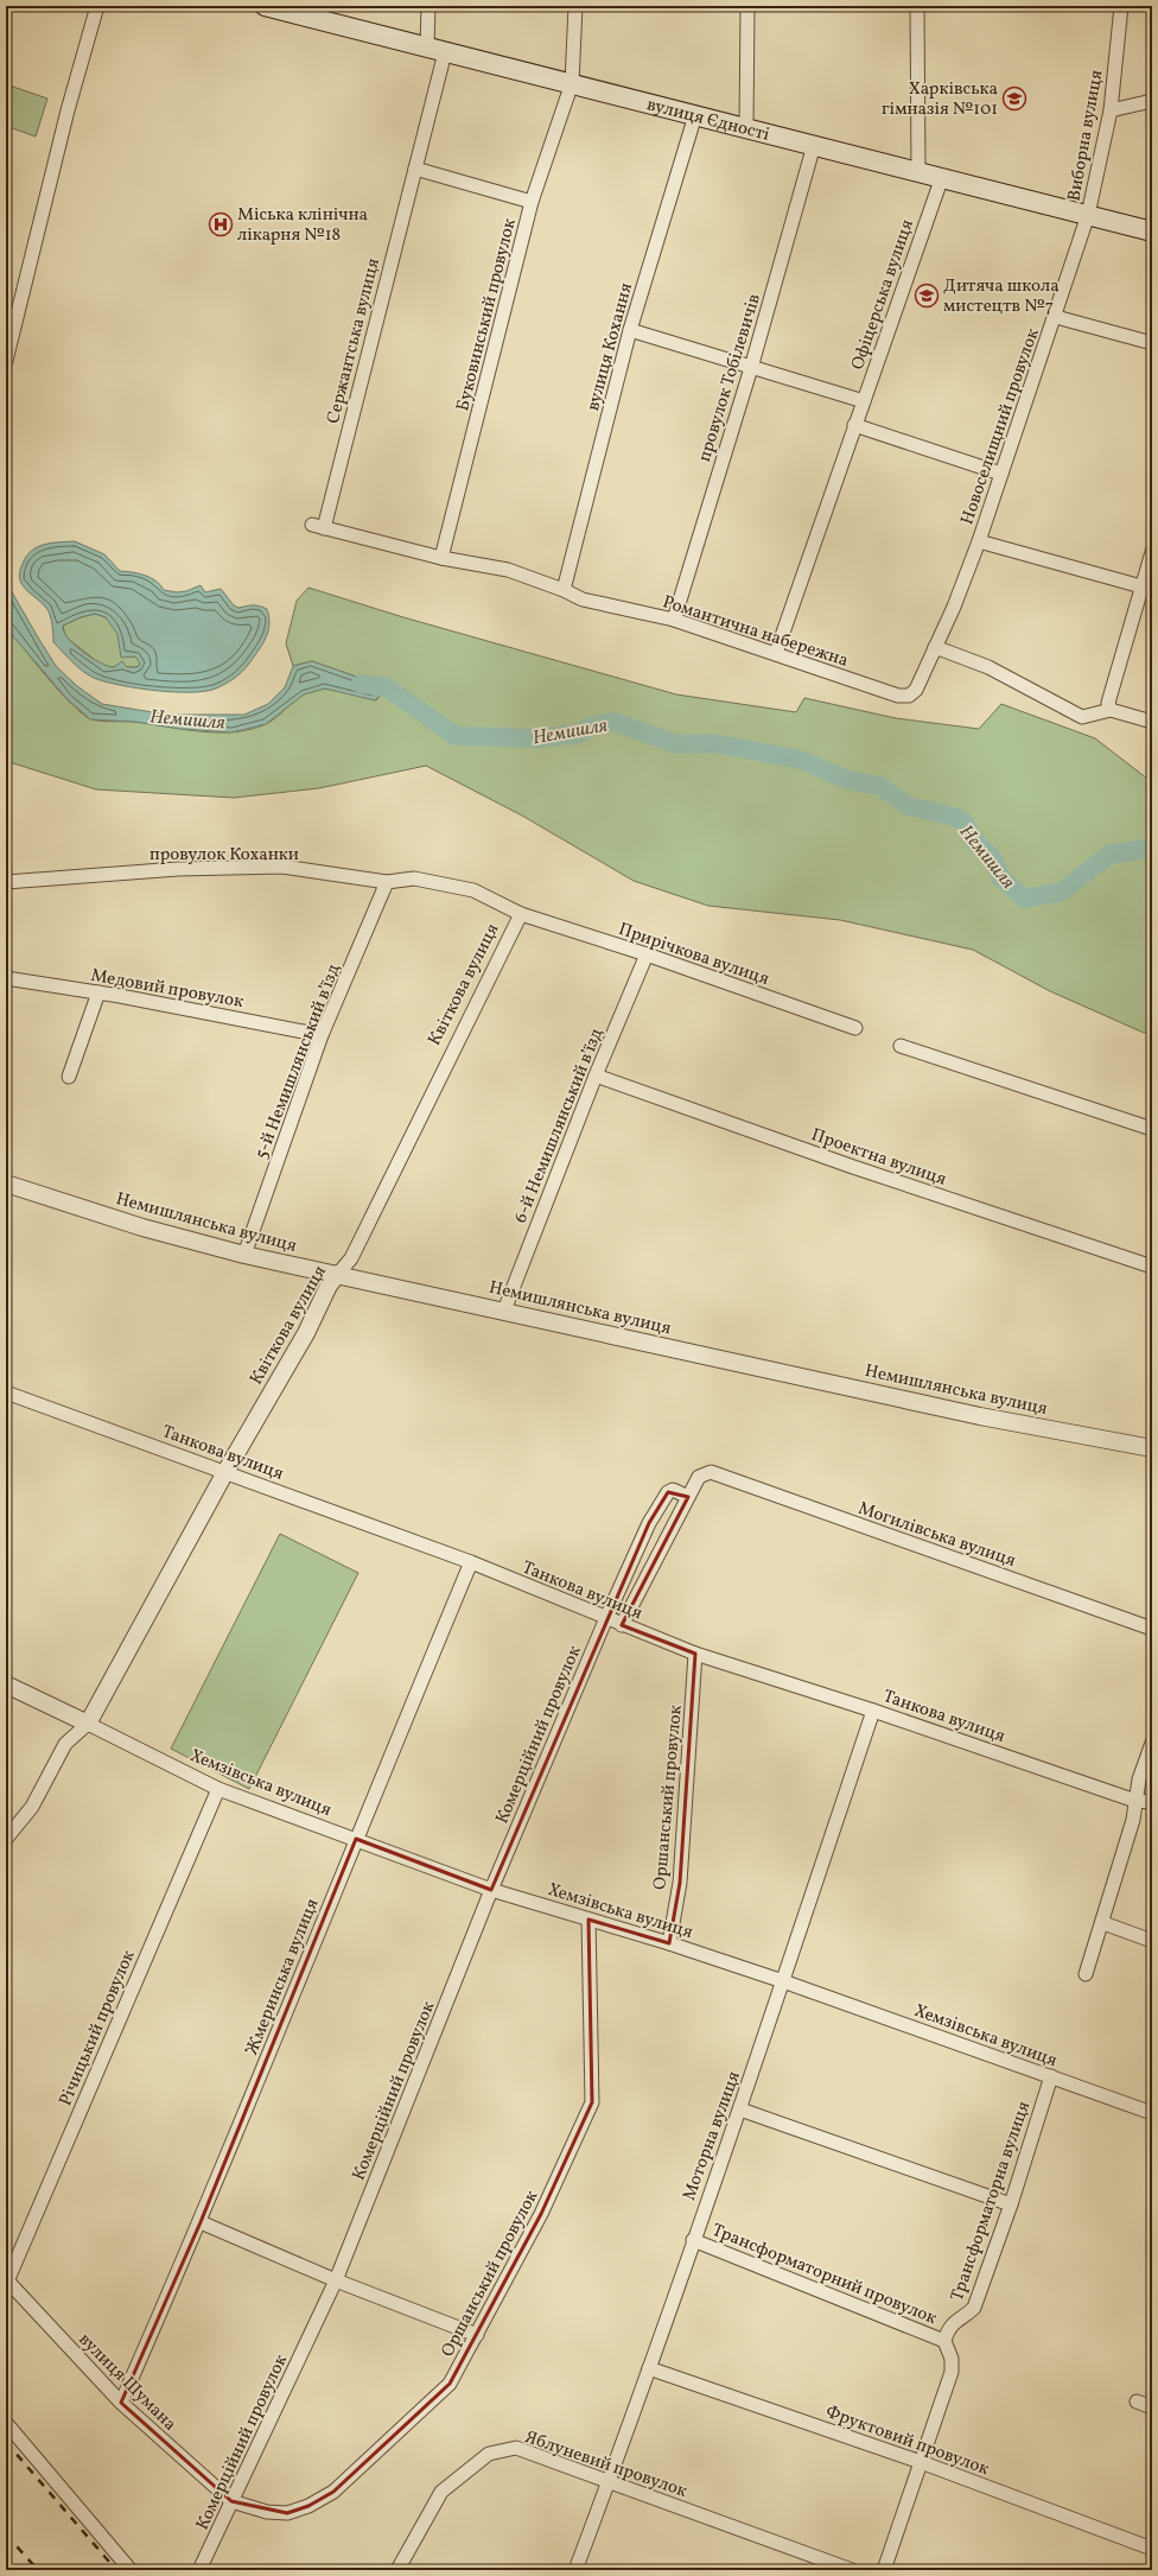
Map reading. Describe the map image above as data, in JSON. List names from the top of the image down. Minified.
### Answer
{"streets":{"main road":["вулиця Єдності"],"street":["Виборна вулиця","Офіцерська вулиця","Буковинський провулок","Сержантська вулиця","вулиця Кохання","провулок Тобілевичів","Новоселищний провулок","Романтична набережна","провулок Коханки","Прирічкова вулиця","Квіткова вулиця","Медовий провулок","5-й Немишлянський в’їзд","6-й Немишлянський в’їзд","Проектна вулиця","Немишлянська вулиця","Танкова вулиця","Могилівська вулиця","Комерційний провулок","Хемзівська вулиця","Оршанський провулок","Жмеринська вулиця","Річицький провулок","Моторна вулиця","Трансформаторна вулиця","Трансформаторний провулок","вулиця Шумана","Фруктовий провулок","Яблуневий провулок"]},"crossings":[["вулиця Єдності","Виборна вулиця"],["вулиця Єдності","Офіцерська вулиця"],["вулиця Єдності","Буковинський провулок"],["вулиця Єдності","Сержантська вулиця"],["вулиця Єдності","вулиця Кохання"],["вулиця Єдності","провулок Тобілевичів"],["вулиця Єдності","Новоселищний провулок"],["Виборна вулиця","Новоселищний провулок"],["Офіцерська вулиця","Романтична набережна"],["Буковинський провулок","Романтична набережна"],["Сержантська вулиця","Романтична набережна"],["вулиця Кохання","Романтична набережна"],["провулок Тобілевичів","Романтична набережна"],["Новоселищний провулок","Романтична набережна"],["провулок Коханки","Прирічкова вулиця"],["провулок Коханки","Квіткова вулиця"],["провулок Коханки","5-й Немишлянський в’їзд"],["Прирічкова вулиця","Квіткова вулиця"],["Прирічкова вулиця","6-й Немишлянський в’їзд"],["Квіткова вулиця","Немишлянська вулиця"],["Квіткова вулиця","Танкова вулиця"],["Квіткова вулиця","Хемзівська вулиця"],["Медовий провулок","5-й Немишлянський в’їзд"],["5-й Немишлянський в’їзд","Немишлянська вулиця"],["6-й Немишлянський в’їзд","Проектна вулиця"],["6-й Немишлянський в’їзд","Немишлянська вулиця"],["Танкова вулиця","Комерційний провулок"],["Танкова вулиця","Оршанський провулок"],["Танкова вулиця","Жмеринська вулиця"],["Танкова вулиця","Моторна вулиця"],["Могилівська вулиця","Комерційний провулок"],["Комерційний провулок","Хемзівська вулиця"],["Комерційний провулок","Оршанський провулок"],["Комерційний провулок","вулиця Шумана"],["Хемзівська вулиця","Оршанський провулок"],["Хемзівська вулиця","Жмеринська вулиця"],["Хемзівська вулиця","Річицький провулок"],["Хемзівська вулиця","Моторна вулиця"],["Хемзівська вулиця","Трансформаторна вулиця"],["Оршанський провулок","вулиця Шумана"],["Жмеринська вулиця","вулиця Шумана"],["Річицький провулок","вулиця Шумана"],["Моторна вулиця","Трансформаторний провулок"],["Моторна вулиця","Фруктовий провулок"],["Моторна вулиця","Яблуневий провулок"],["Трансформаторна вулиця","Трансформаторний провулок"]],"water":["Немишля"],"places":{"school or university":["Харківська гімназія №101","Дитяча школа мистецтв №7"],"hospital":["Міська клінічна лікарня №18"]}}
